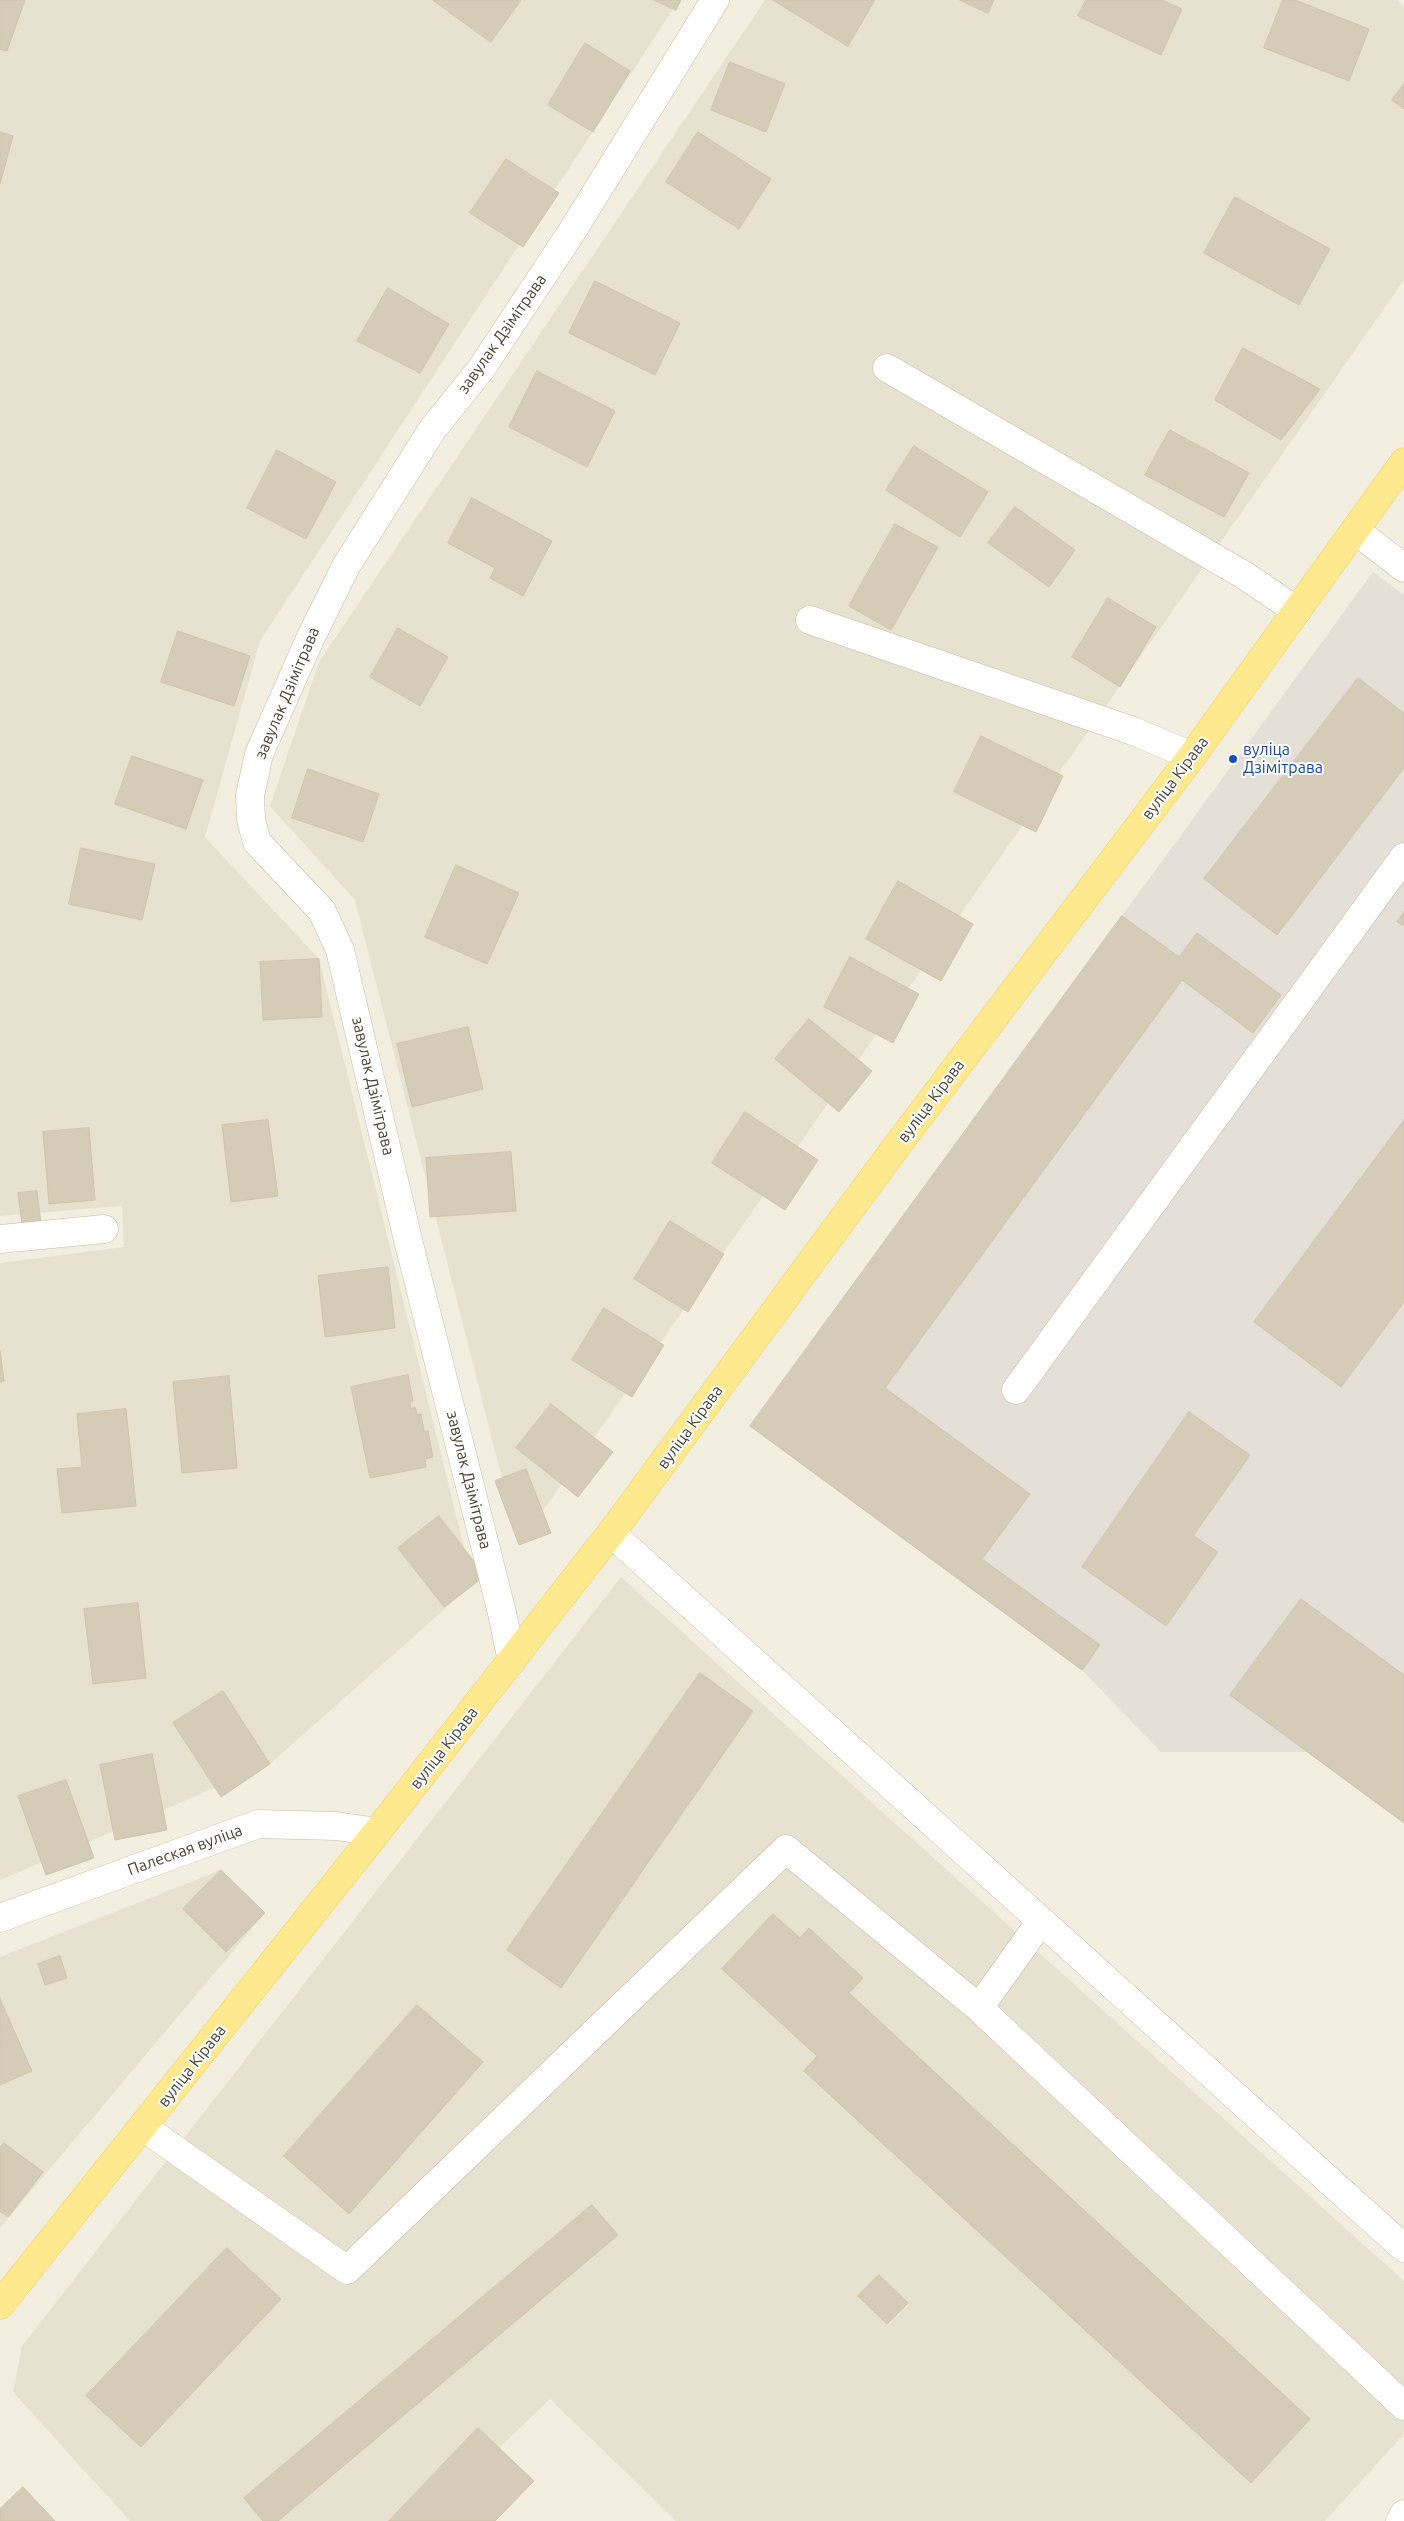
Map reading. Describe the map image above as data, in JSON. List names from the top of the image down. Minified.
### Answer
{"streets":{"main road":["вуліца Кірава"],"street":["завулак Дзімітрава","Палеская вуліца"]},"crossings":[["завулак Дзімітрава","вуліца Кірава"],["вуліца Кірава","Палеская вуліца"]],"places":["вуліца Дзімітрава"]}
